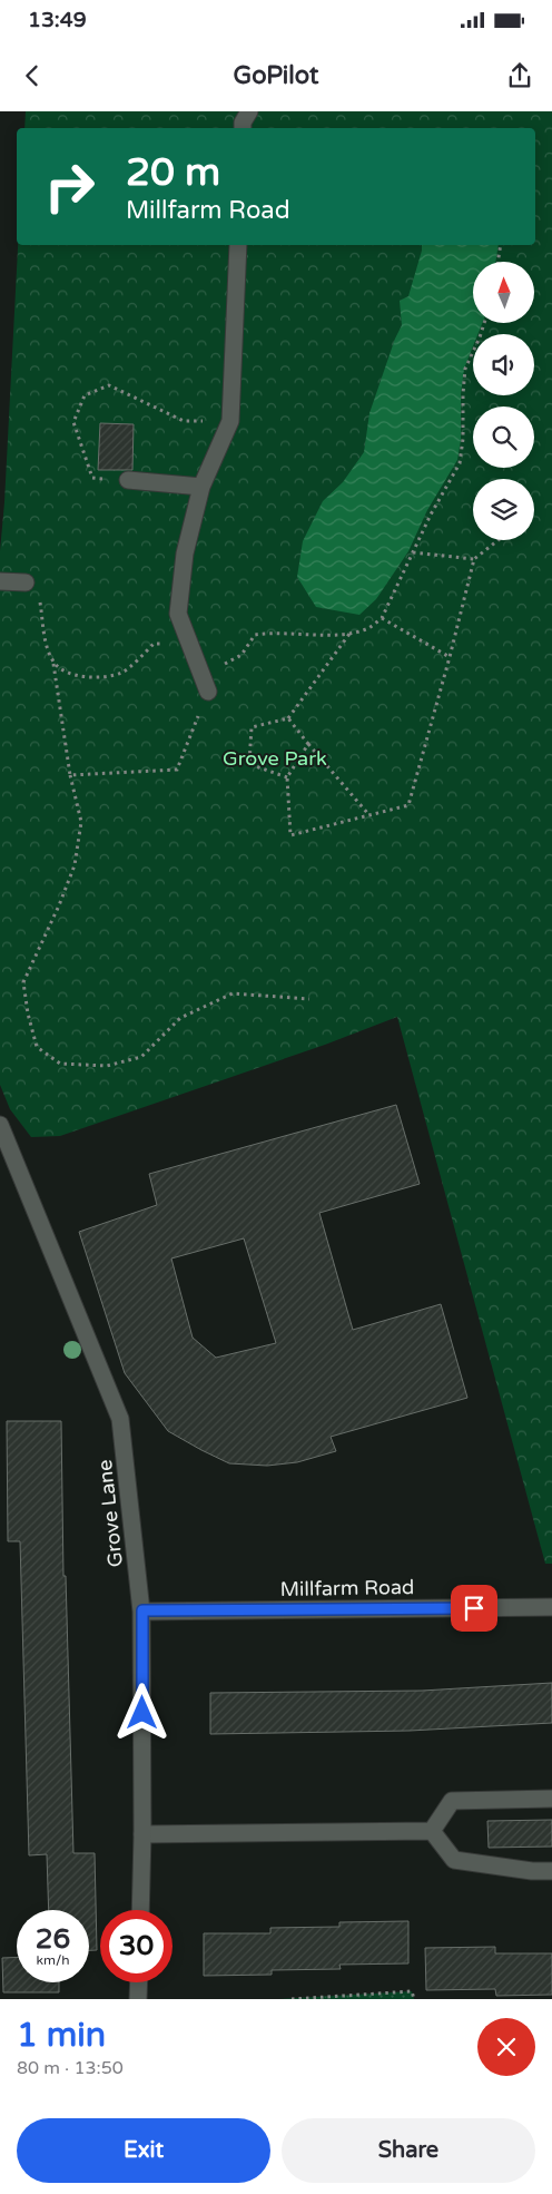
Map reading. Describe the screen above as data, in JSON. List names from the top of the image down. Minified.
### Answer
{"streets":{"street":["Grove Lane","Millfarm Road"]},"crossings":[["Grove Lane","Millfarm Road"]],"parks":["Grove Park"],"north":"top","page":{"status":"13:49","header":"GoPilot","turn":["20 m","Millfarm Road"],"speed":"26 km/h","limit":"30","heading":["1 min","80 m · 13:50"],"buttons":["Exit","Share"]}}
